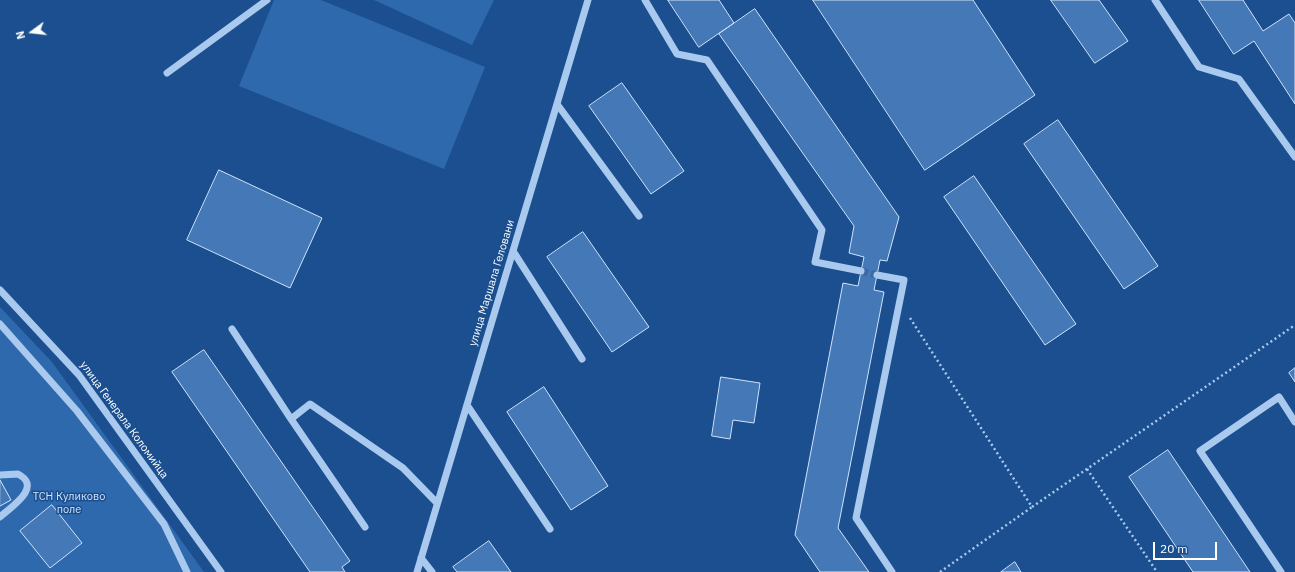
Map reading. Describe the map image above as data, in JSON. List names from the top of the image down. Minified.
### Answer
{"streets":{"street":["улица Маршала Геловани","улица Генерала Коломийца"]},"parks":["ТСН Куликово поле"],"scale_bar":"20 m","north":"left"}
